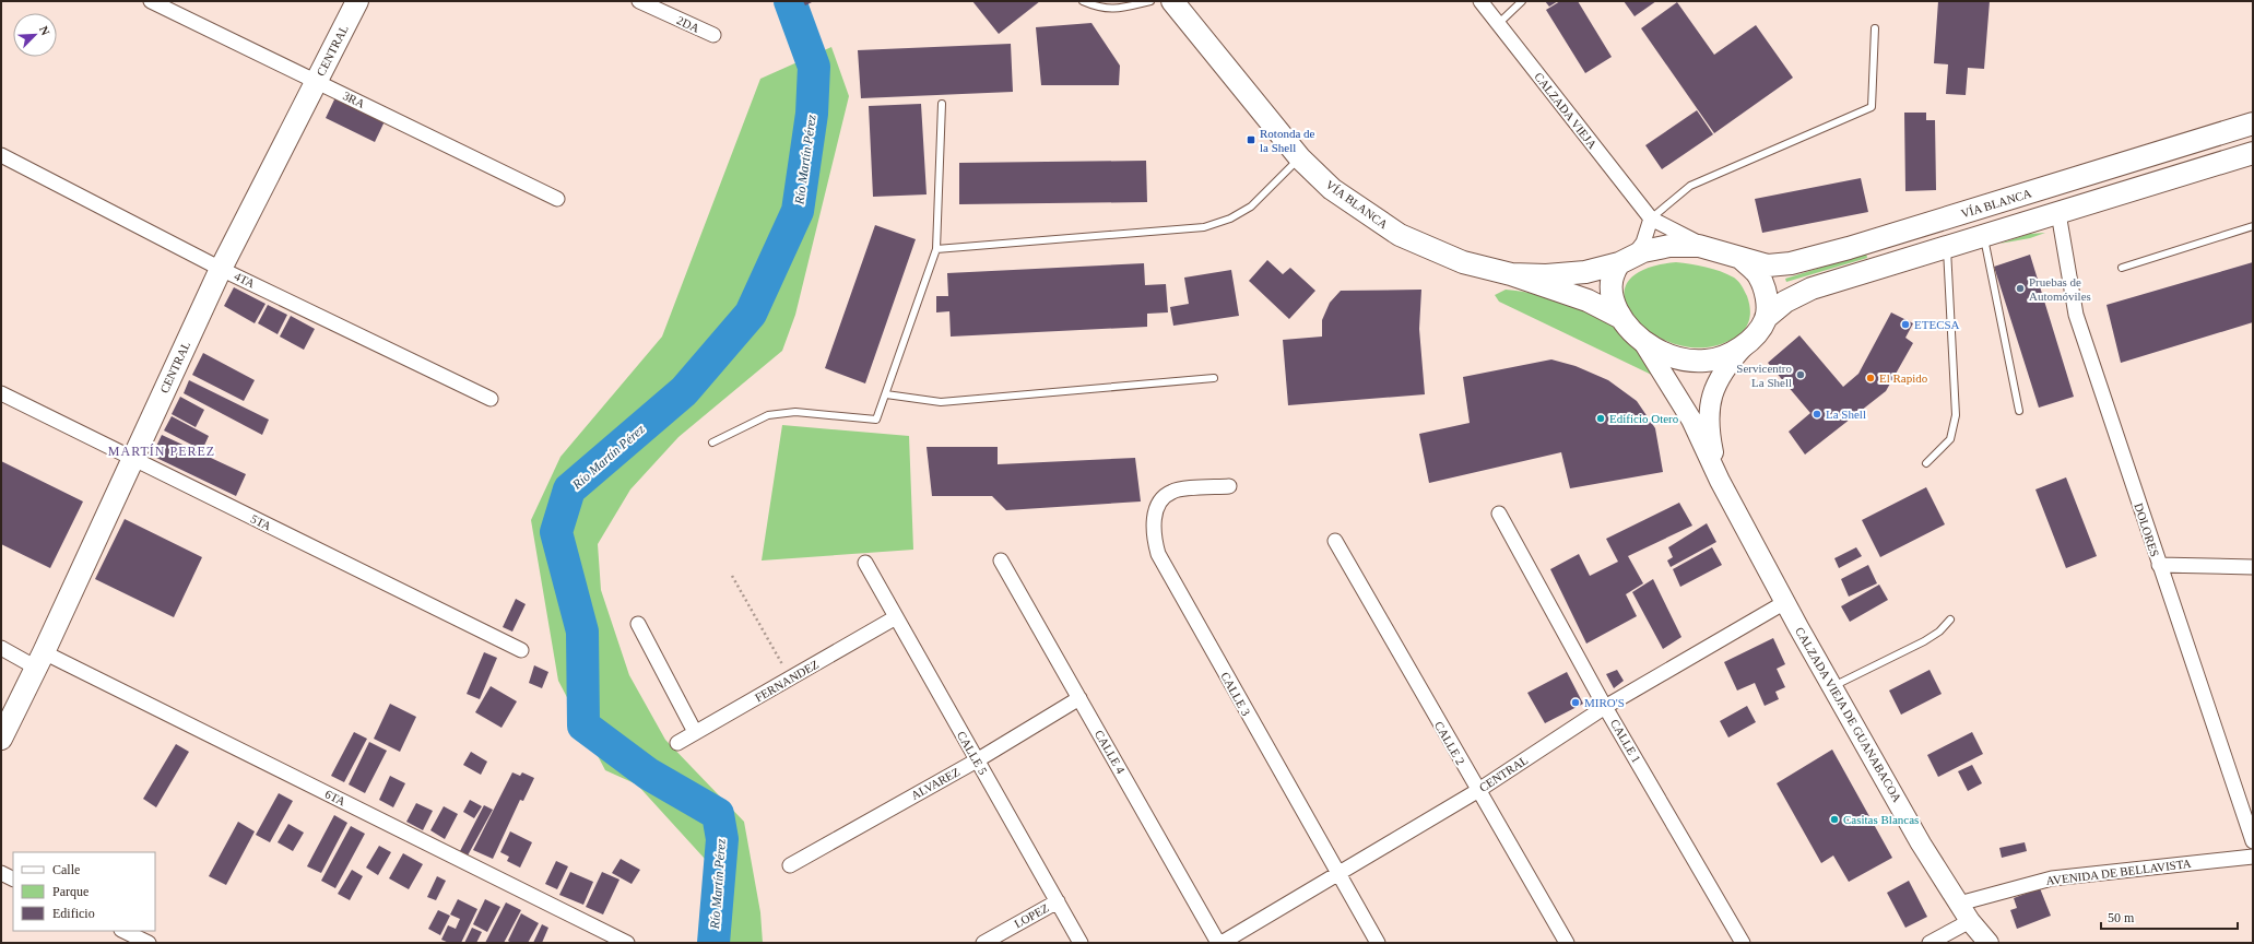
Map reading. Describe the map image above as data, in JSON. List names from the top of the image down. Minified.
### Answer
{"streets":{"main road":["CENTRAL","VÍA BLANCA","CALZADA VIEJA DE GUANABACOA"],"street":["2DA","3RA","CALZADA VIEJA","4TA","5TA","DOLORES","FERNANDEZ","CALLE 3","CALLE 1","CALLE 2","CALLE 4","CALLE 5","ALVAREZ","6TA","AVENIDA DE BELLAVISTA","LOPEZ"]},"crossings":[["CENTRAL","3RA"],["CENTRAL","4TA"],["CENTRAL","5TA"],["CENTRAL","CALLE 3"],["CENTRAL","CALZADA VIEJA DE GUANABACOA"],["CENTRAL","CALLE 1"],["CENTRAL","CALLE 2"],["CENTRAL","CALLE 4"],["CENTRAL","6TA"],["CALZADA VIEJA","VÍA BLANCA"],["FERNANDEZ","CALLE 5"],["CALZADA VIEJA DE GUANABACOA","AVENIDA DE BELLAVISTA"],["CALLE 4","ALVAREZ"],["CALLE 5","ALVAREZ"],["CALLE 5","LOPEZ"]],"districts":["MARTÍN PEREZ"],"water":["Río Martín Pérez"],"places":{"transit":["Rotonda de la Shell"],"other":["Pruebas de Automóviles","ETECSA","Servicentro La Shell","El Rapido","La Shell","Edificio Otero","MIRO'S","Casitas Blancas"]},"legend":["Calle","Parque","Edificio"],"scale_bar":"50 m","north":"top right"}
